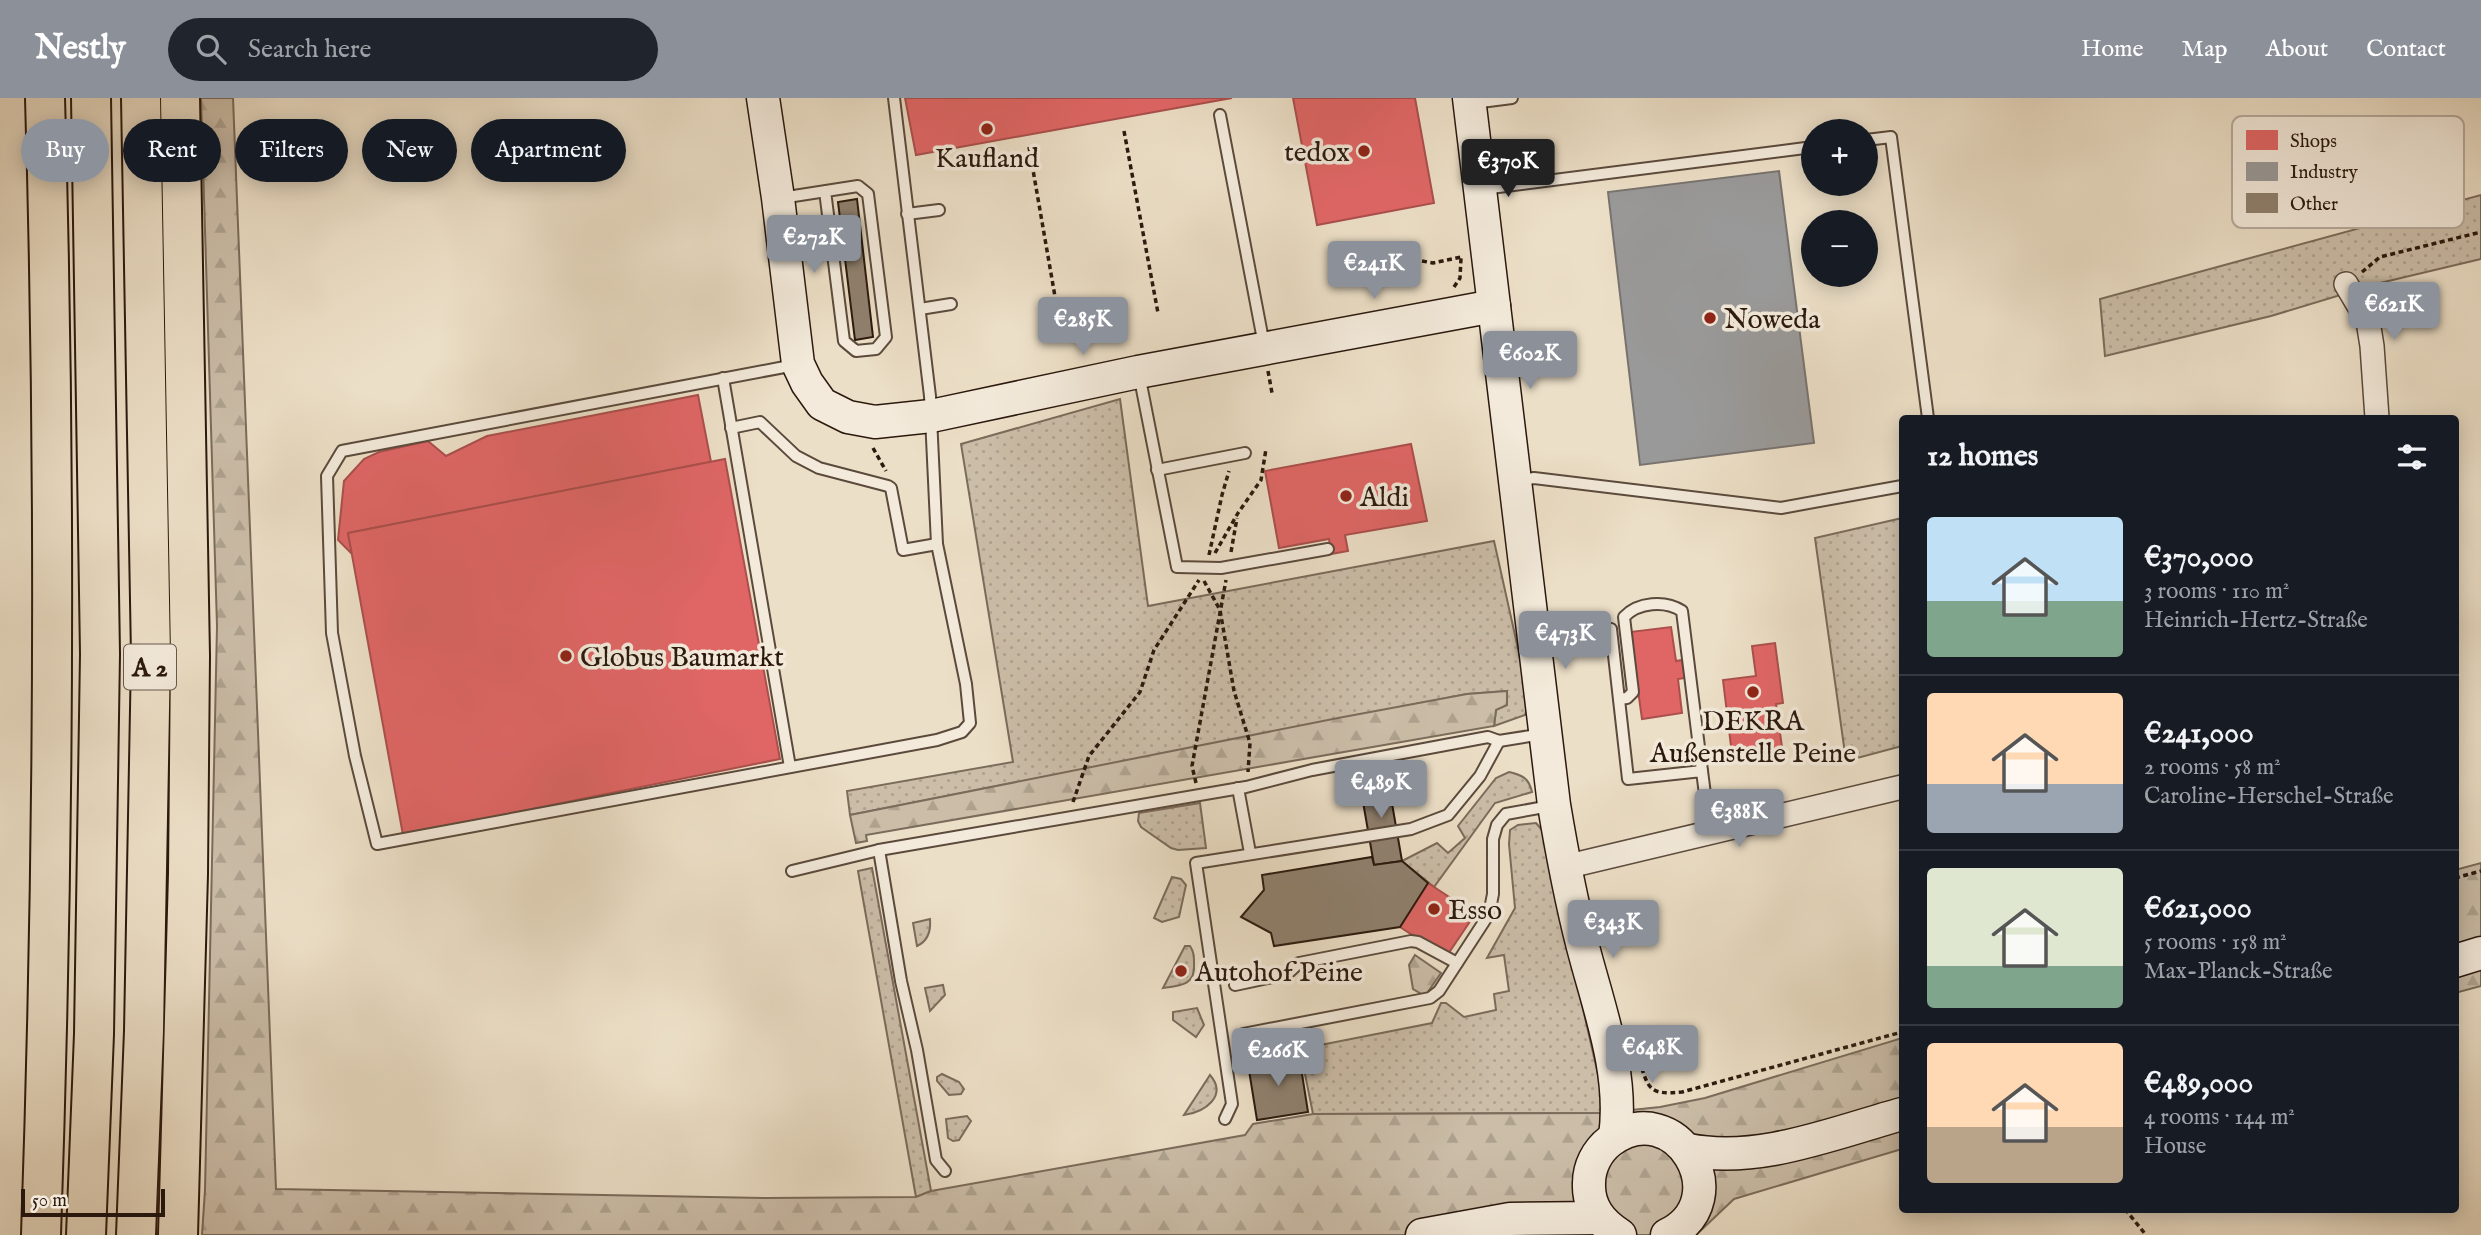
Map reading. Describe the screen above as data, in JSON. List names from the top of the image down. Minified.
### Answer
{"streets":{"highway":["A 2"]},"places":["Kaufland","tedox","Noweda","Aldi","Globus Baumarkt","DEKRA Außenstelle Peine","Esso","Autohof Peine"],"legend":["Shops","Industry","Other"],"scale_bar":"50 m","page":{"header":"Nestly","search":"Search here","nav":["Home","Map","About","Contact"],"map_buttons":["+","−"],"chip":["Buy","Rent","Filters","New","Apartment"],"price":["€370K","€272K","€241K","€621K","€285K","€602K","€473K","€489K","€388K","€343K","€648K","€266K"],"heading":"12 homes","list":[{"name":"€370,000","note":"3 rooms · 110 m² · Heinrich-Hertz-Straße"},{"name":"€241,000","note":"2 rooms · 58 m² · Caroline-Herschel-Straße"},{"name":"€621,000","note":"5 rooms · 158 m² · Max-Planck-Straße"},{"name":"€489,000","note":"4 rooms · 144 m² · House"}],"scale":"50 m"}}
